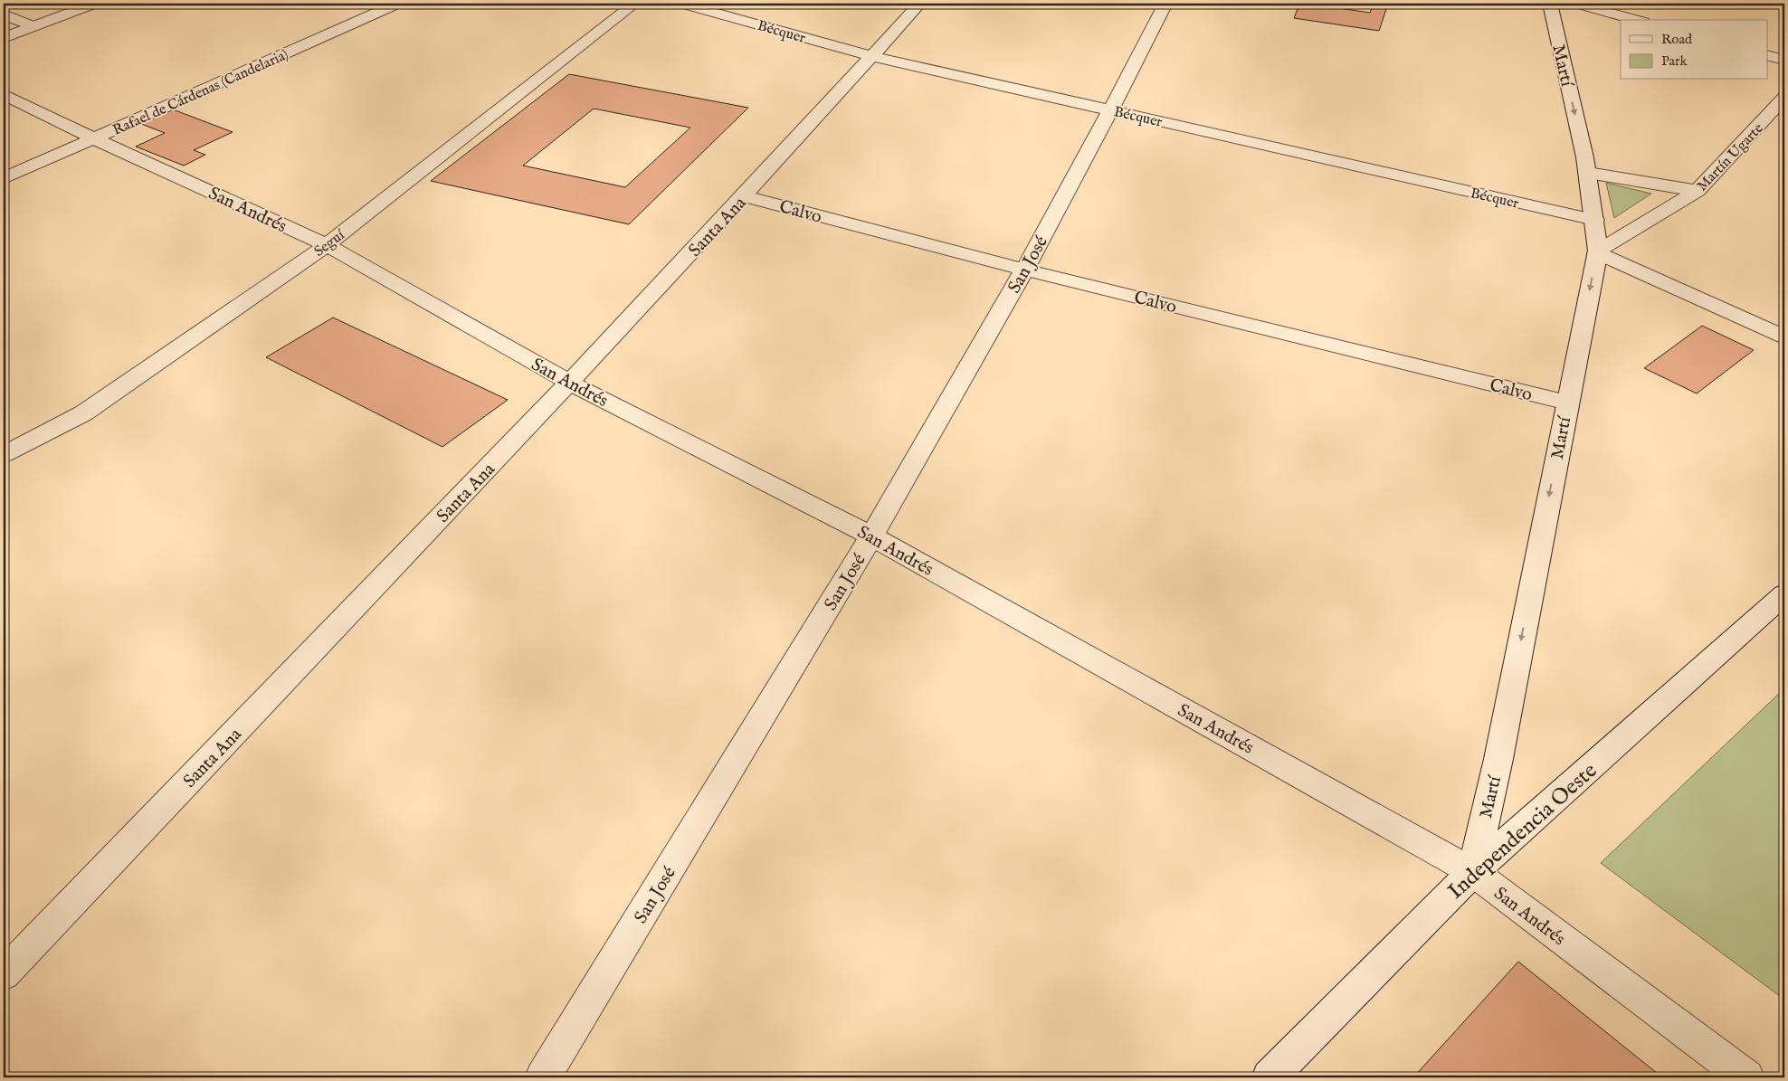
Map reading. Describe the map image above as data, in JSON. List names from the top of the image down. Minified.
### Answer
{"streets":{"street":["Bécquer","Martí","Rafael de Cárdenas (Candelaria)","Martín Ugarte","San Andrés","Calvo","Santa Ana","Seguí","San José","Independencia Oeste"]},"crossings":[["Bécquer","Martí"],["Bécquer","Santa Ana"],["Bécquer","San José"],["Martí","Martín Ugarte"],["Martí","San Andrés"],["Martí","Calvo"],["Martí","Independencia Oeste"],["Rafael de Cárdenas (Candelaria)","San Andrés"],["San Andrés","Santa Ana"],["San Andrés","Seguí"],["San Andrés","San José"],["San Andrés","Independencia Oeste"],["Calvo","Santa Ana"],["Calvo","San José"]],"one_way":["Martí"],"legend":["Road","Park"]}
